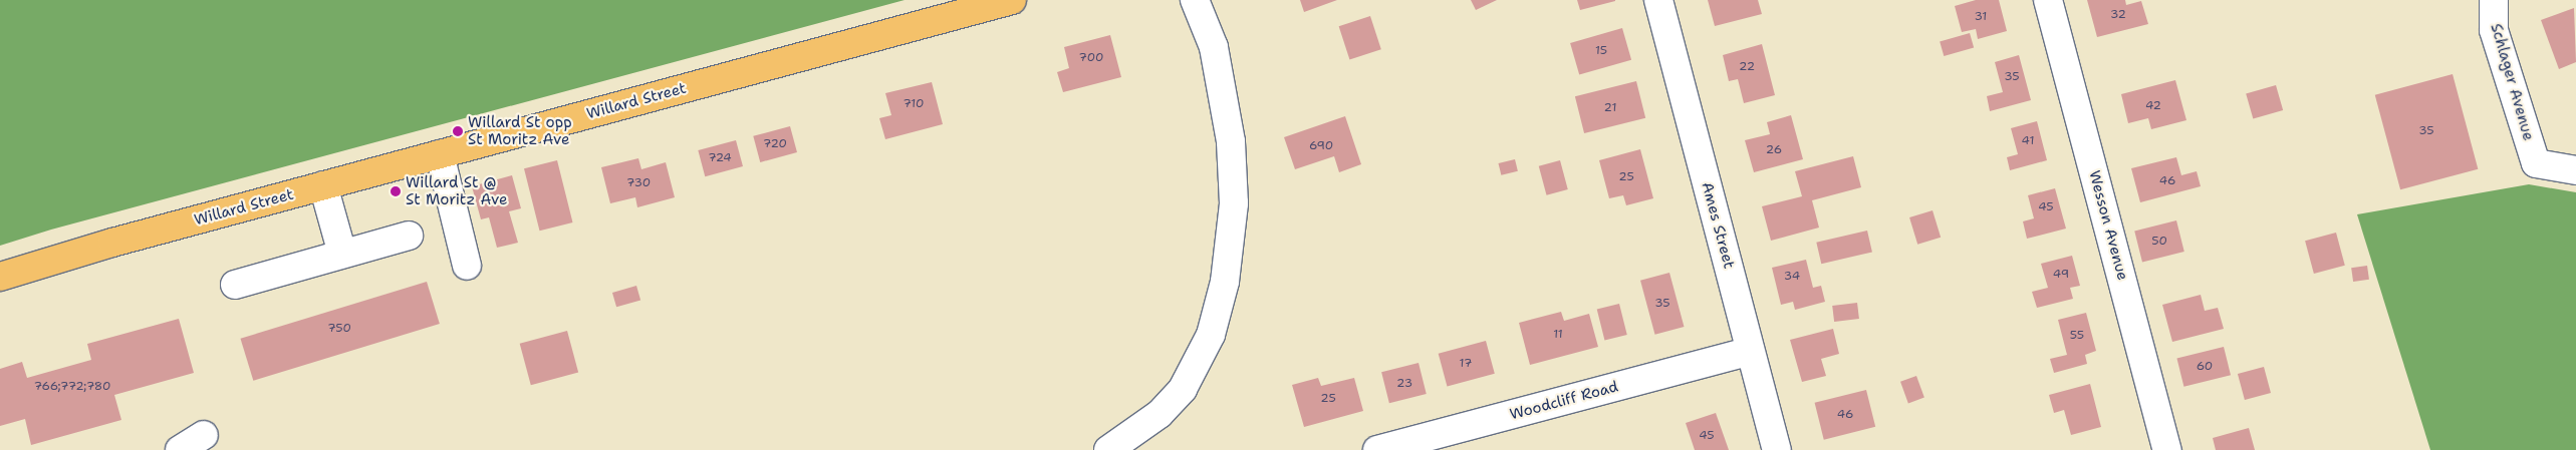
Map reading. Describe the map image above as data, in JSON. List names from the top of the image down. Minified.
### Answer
{"streets":{"main road":["Willard Street"],"street":["Schlager Avenue","Ames Street","Wesson Avenue","Woodcliff Road"]},"crossings":[["Ames Street","Woodcliff Road"]],"places":["Willard St opp St Moritz Ave","Willard St @ St Moritz Ave"],"house_numbers":["32","31","15","700","22","35","710","42","21","35","41","720","690","26","724","25","46","730","45","50","49","34","35","750","11","55","17","60","23","766;772;780","25","46","45"]}
